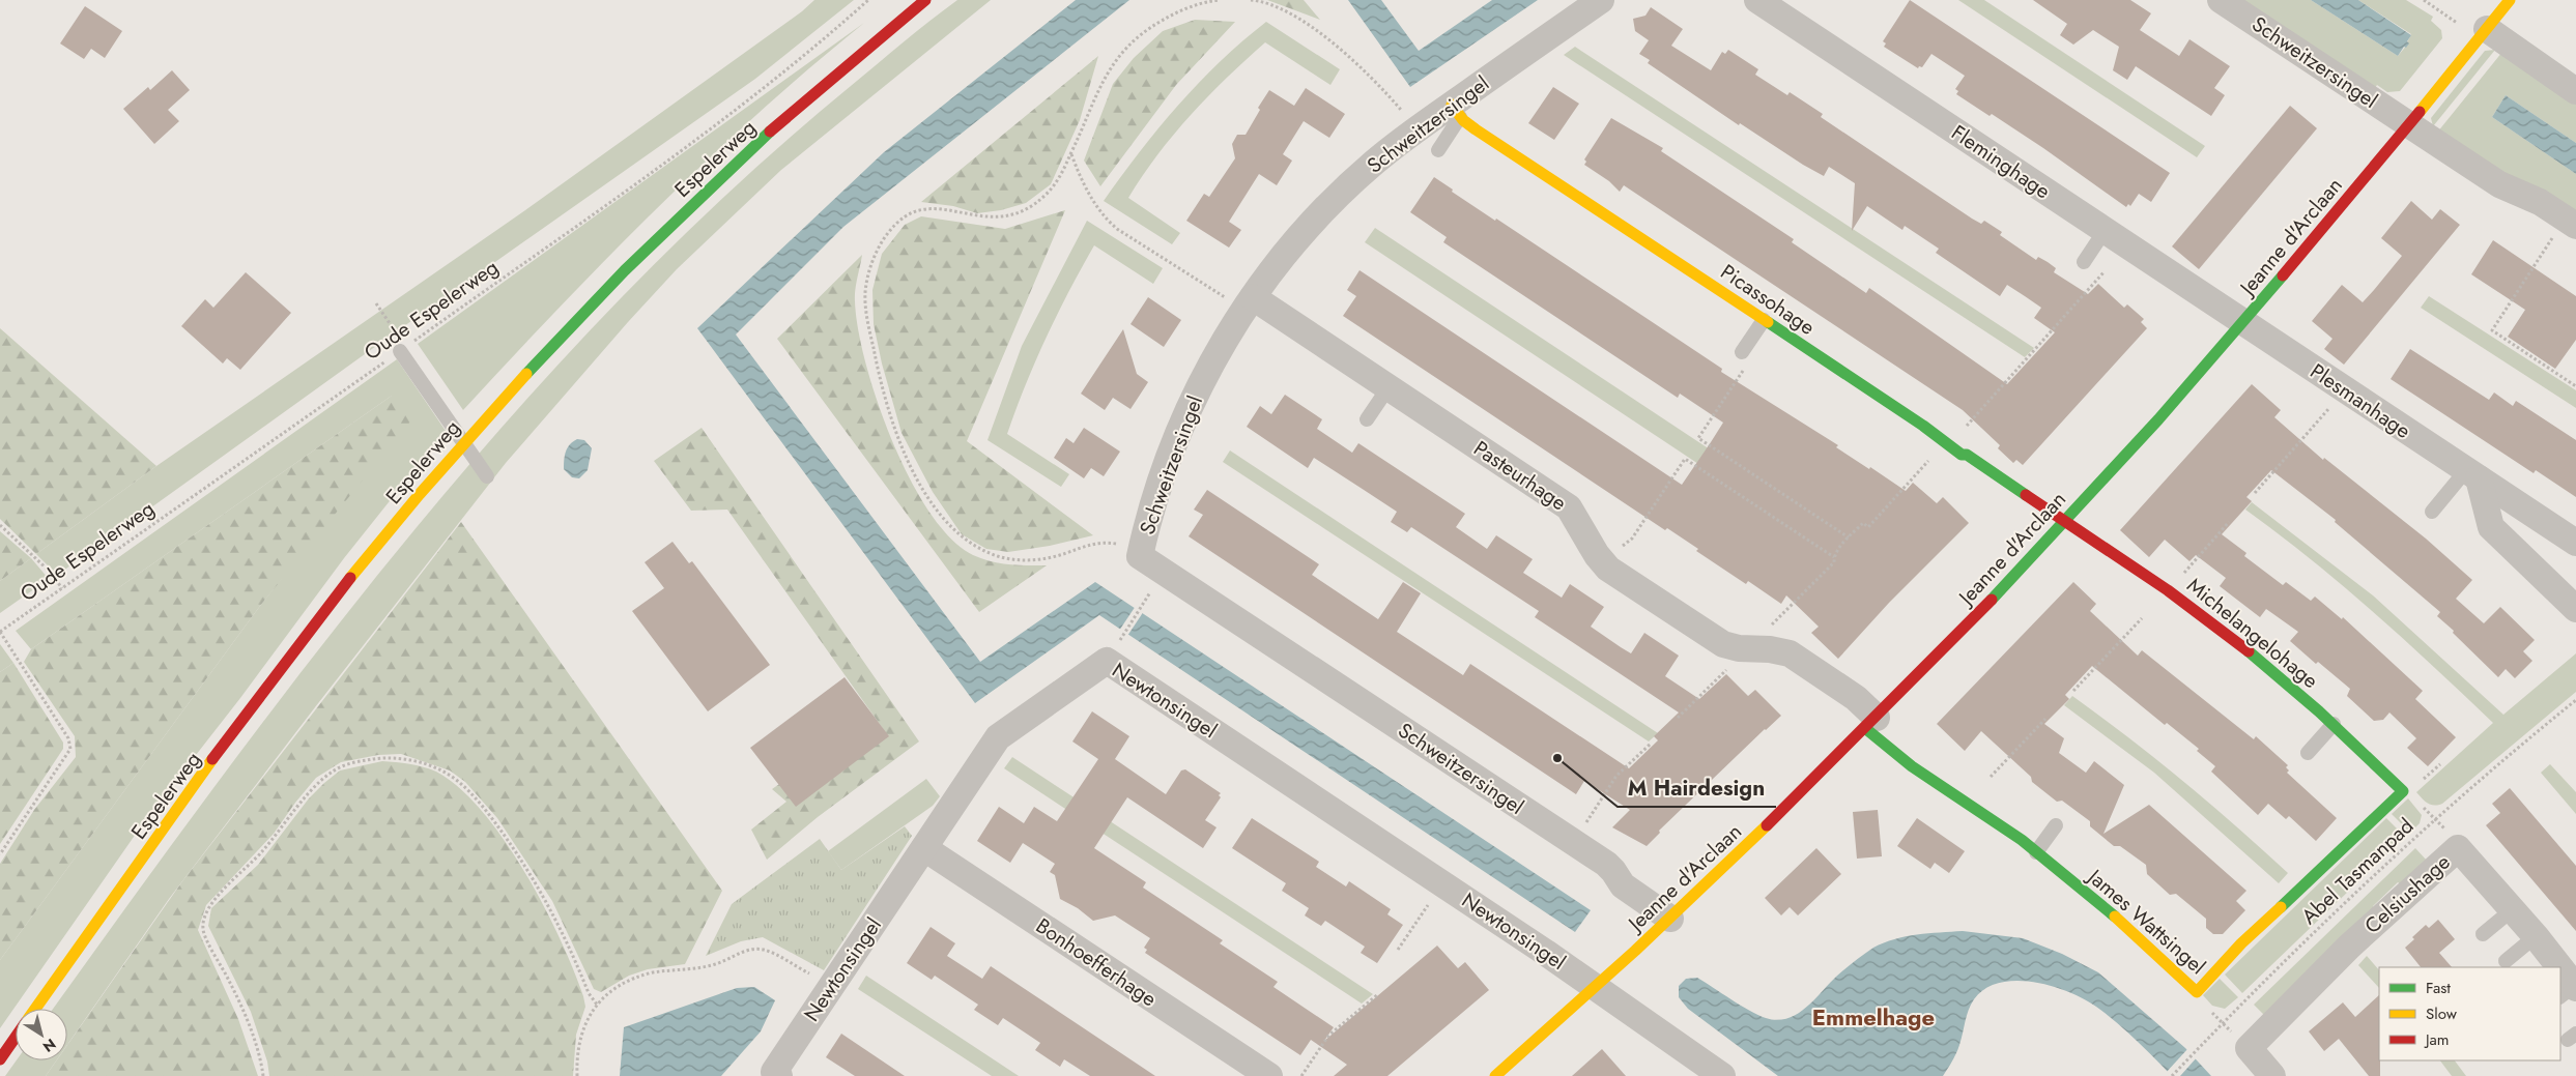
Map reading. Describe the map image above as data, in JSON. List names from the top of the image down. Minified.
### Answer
{"streets":{"street":["Schweitzersingel","Espelerweg","Fleminghage","Jeanne d'Arclaan","Picassohage","Plesmanhage","Pasteurhage","Michelangelohage","Newtonsingel","Celsiushage","James Wattsingel","Bonhoefferhage"],"path":["Oude Espelerweg","Abel Tasmanpad"]},"crossings":[["Schweitzersingel","Jeanne d'Arclaan"],["Schweitzersingel","Picassohage"],["Schweitzersingel","Pasteurhage"],["Fleminghage","Jeanne d'Arclaan"],["Fleminghage","Plesmanhage"],["Jeanne d'Arclaan","Picassohage"],["Jeanne d'Arclaan","Plesmanhage"],["Jeanne d'Arclaan","Pasteurhage"],["Jeanne d'Arclaan","Michelangelohage"],["Jeanne d'Arclaan","Newtonsingel"],["Jeanne d'Arclaan","James Wattsingel"],["Picassohage","Michelangelohage"],["Pasteurhage","James Wattsingel"],["Michelangelohage","James Wattsingel"],["Newtonsingel","Bonhoefferhage"]],"districts":["Emmelhage"],"places":["M Hairdesign"],"legend":["Fast","Slow","Jam"],"north":"bottom right"}
